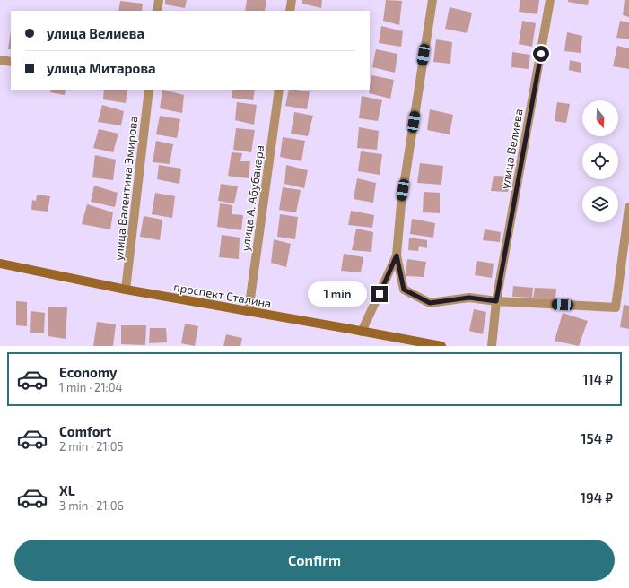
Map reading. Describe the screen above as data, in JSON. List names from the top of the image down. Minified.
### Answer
{"streets":{"street":["улица Велиева","улица Валентина Эмирова","улица А. Абубакара","проспект Сталина"]},"crossings":[["улица Валентина Эмирова","проспект Сталина"],["улица А. Абубакара","проспект Сталина"]],"north":"bottom","page":{"banner":["улица Велиева","улица Митарова"],"bubble":"1 min","list":[{"name":"Economy","note":"1 min · 21:04","value":"114 ₽"},{"name":"Comfort","note":"2 min · 21:05","value":"154 ₽"},{"name":"XL","note":"3 min · 21:06","value":"194 ₽"}],"buttons":"Confirm"}}
